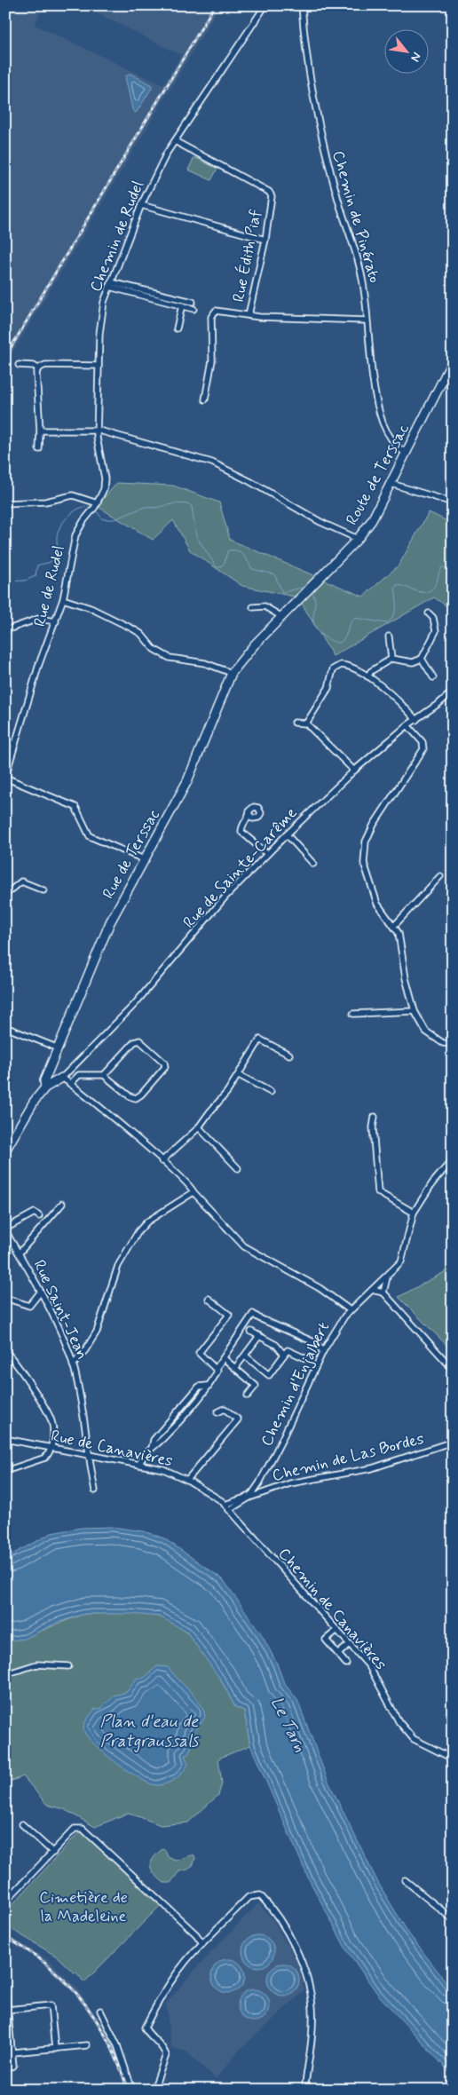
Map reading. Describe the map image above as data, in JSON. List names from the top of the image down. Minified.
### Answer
{"streets":{"street":["Chemin de Pinérato","Chemin de Rudel","Rue Édith Piaf","Route de Terssac","Rue de Rudel","Rue de Terssac","Rue de Sainte-Carême","Rue Saint-Jean","Chemin d'Enjalbert","Rue de Canavières","Chemin de Las Bordes","Chemin de Canavières"]},"crossings":[["Chemin de Pinérato","Rue Édith Piaf"],["Chemin de Pinérato","Route de Terssac"],["Chemin de Rudel","Rue Édith Piaf"],["Chemin de Rudel","Rue de Rudel"],["Route de Terssac","Rue de Terssac"],["Rue Saint-Jean","Rue de Canavières"],["Chemin d'Enjalbert","Rue de Canavières"],["Chemin d'Enjalbert","Chemin de Las Bordes"],["Chemin d'Enjalbert","Chemin de Canavières"],["Rue de Canavières","Chemin de Canavières"]],"water":["Plan d'eau de Pratgraussals","Le Tarn"],"parks":["Cimetière de la Madeleine"],"north":"bottom right"}
